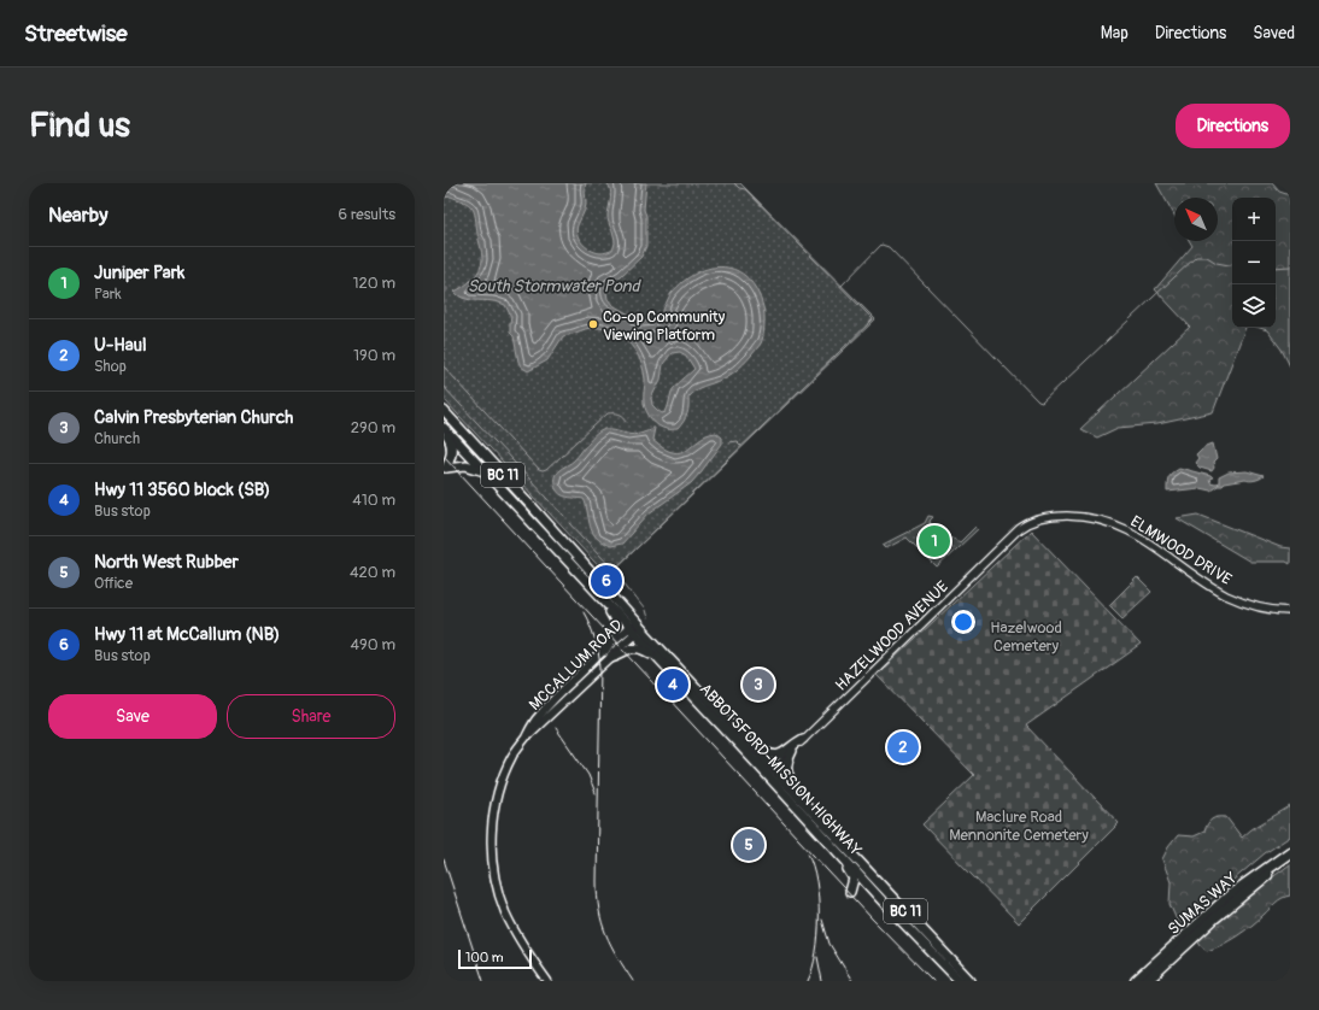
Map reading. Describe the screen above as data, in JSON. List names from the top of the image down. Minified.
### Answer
{"streets":{"highway":["BC 11","ABBOTSFORD-MISSION HIGHWAY","SUMAS WAY"],"main road":["MCCALLUM ROAD"],"street":["ELMWOOD DRIVE","HAZELWOOD AVENUE"]},"crossings":[["ELMWOOD DRIVE","HAZELWOOD AVENUE"],["HAZELWOOD AVENUE","ABBOTSFORD-MISSION HIGHWAY"],["MCCALLUM ROAD","ABBOTSFORD-MISSION HIGHWAY"]],"water":["South Stormwater Pond"],"parks":["Hazelwood Cemetery","Maclure Road Mennonite Cemetery"],"places":["Co-op Community Viewing Platform"],"scale_bar":"100 m","north":"top left","page":{"header":"Streetwise","nav":["Map","Directions","Saved"],"buttons":["Directions",["Save","Share"]],"title":"Find us","heading":["Nearby","6 results"],"map_buttons":["+","−"],"list":[{"mark":"1","name":"Juniper Park","note":"Park","value":"120 m"},{"mark":"2","name":"U-Haul","note":"Shop","value":"190 m"},{"mark":"3","name":"Calvin Presbyterian Church","note":"Church","value":"290 m"},{"mark":"4","name":"Hwy 11 3560 block (SB)","note":"Bus stop","value":"410 m"},{"mark":"5","name":"North West Rubber","note":"Office","value":"420 m"},{"mark":"6","name":"Hwy 11 at McCallum (NB)","note":"Bus stop","value":"490 m"}],"pins":["1","6","3","4","2","5"],"scale":"100 m"}}
